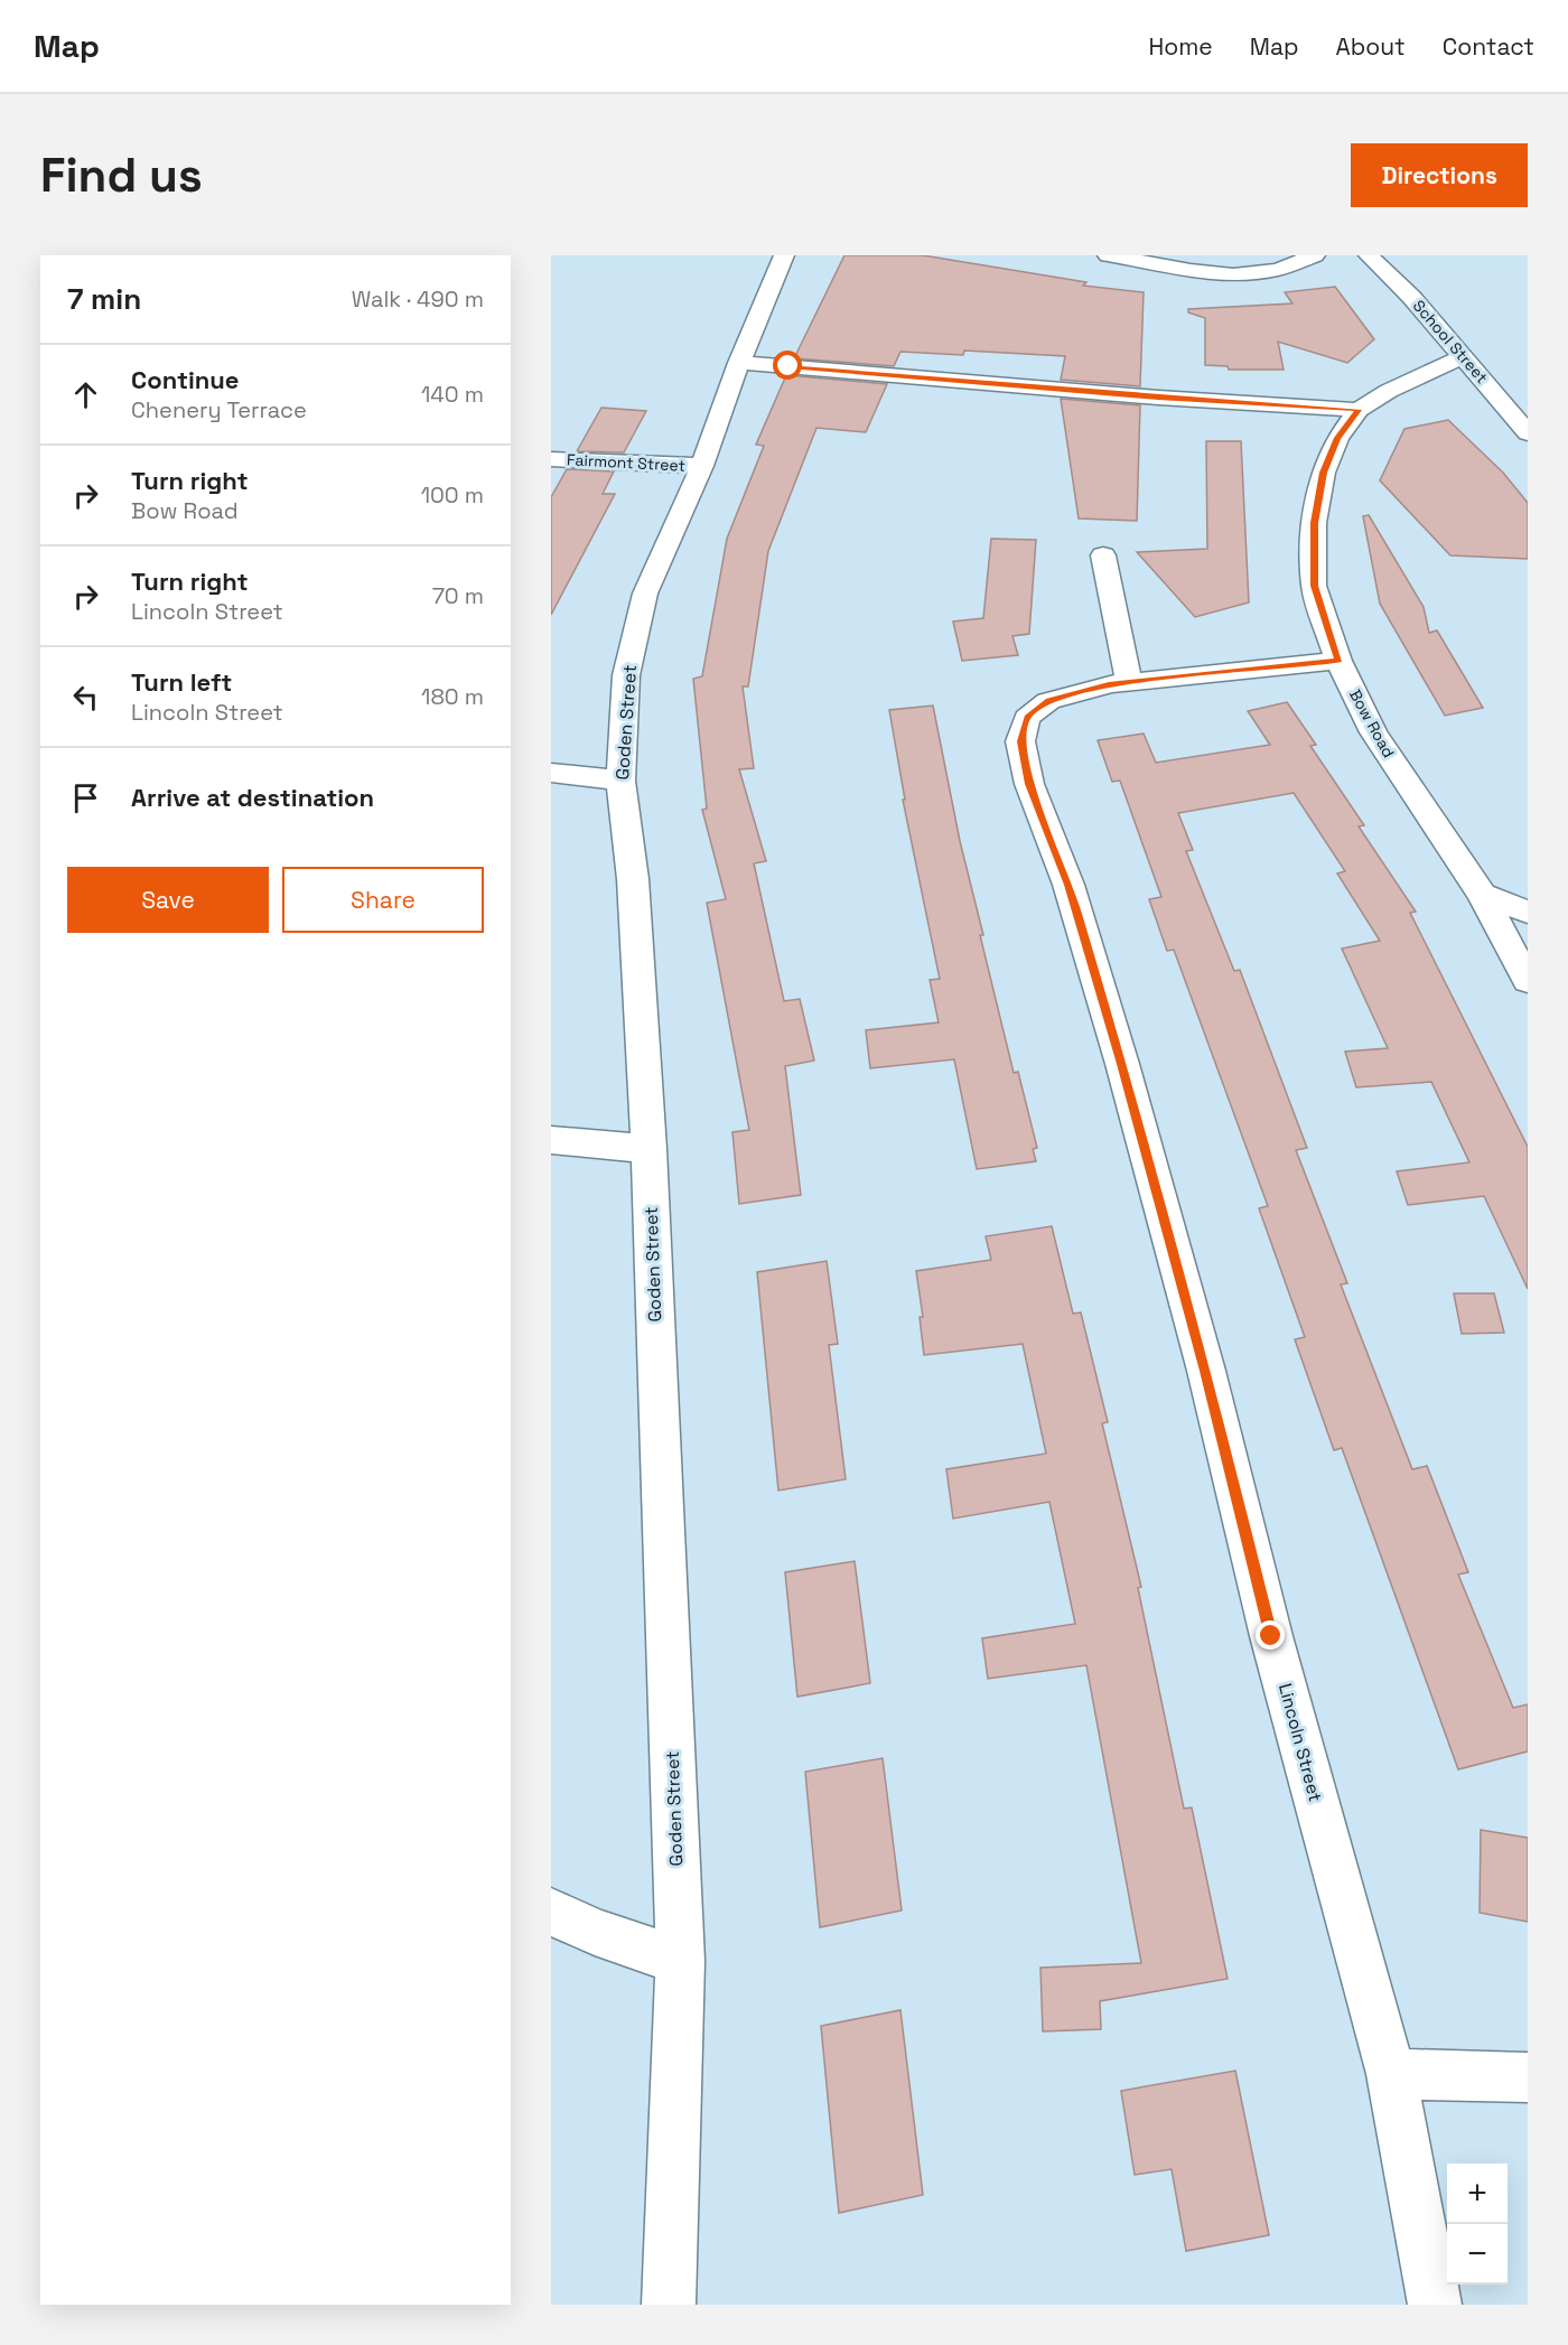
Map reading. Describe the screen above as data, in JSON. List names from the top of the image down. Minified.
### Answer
{"streets":{"street":["School Street","Fairmont Street","Goden Street","Bow Road","Lincoln Street"]},"crossings":[["School Street","Bow Road"],["Fairmont Street","Goden Street"],["Bow Road","Lincoln Street"]],"page":{"header":"Map","nav":["Home","Map","About","Contact"],"buttons":["Directions",["Save","Share"]],"title":"Find us","heading":["7 min","Walk · 490 m"],"list":[["Continue","Chenery Terrace","140 m"],["Turn right","Bow Road","100 m"],["Turn right","Lincoln Street","70 m"],["Turn left","Lincoln Street","180 m"],"Arrive at destination"],"map_buttons":["+","−"]}}
